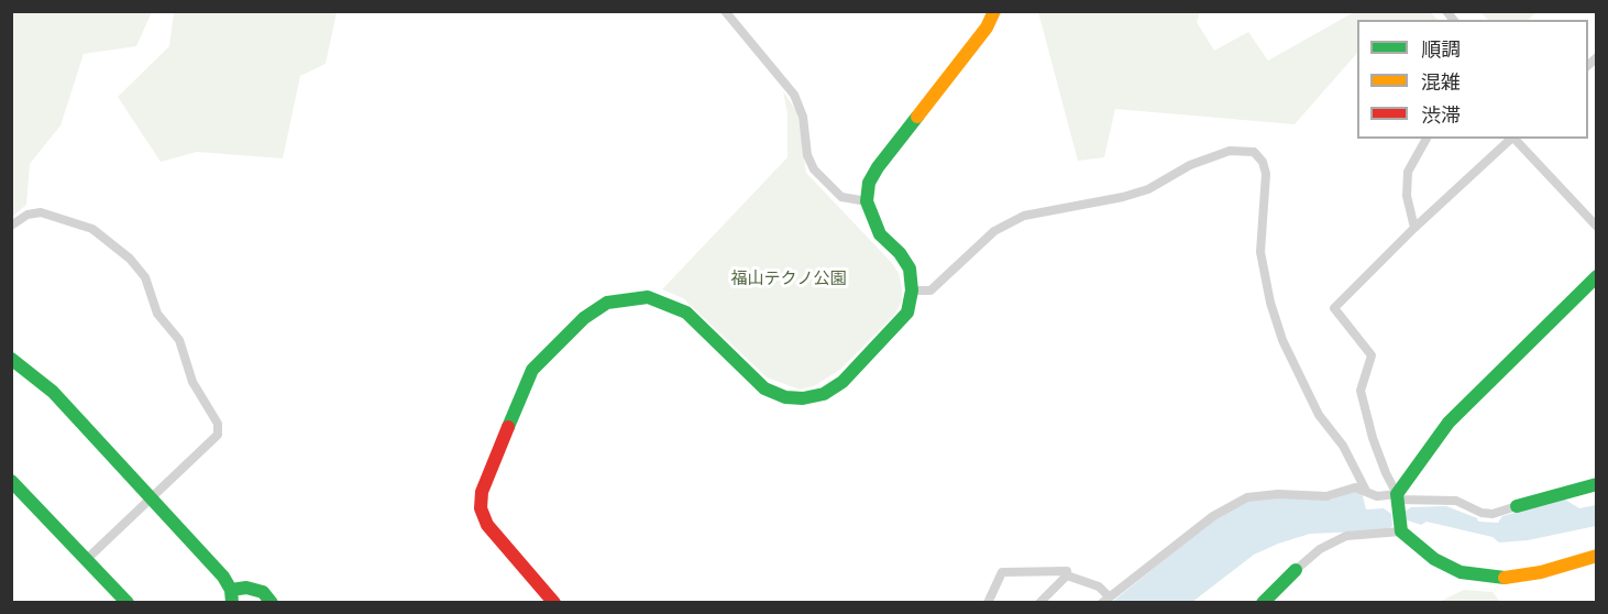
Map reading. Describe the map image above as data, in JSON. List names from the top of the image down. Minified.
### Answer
{"parks":["福山テクノ公園"],"legend":["順調","混雑","渋滞"]}
